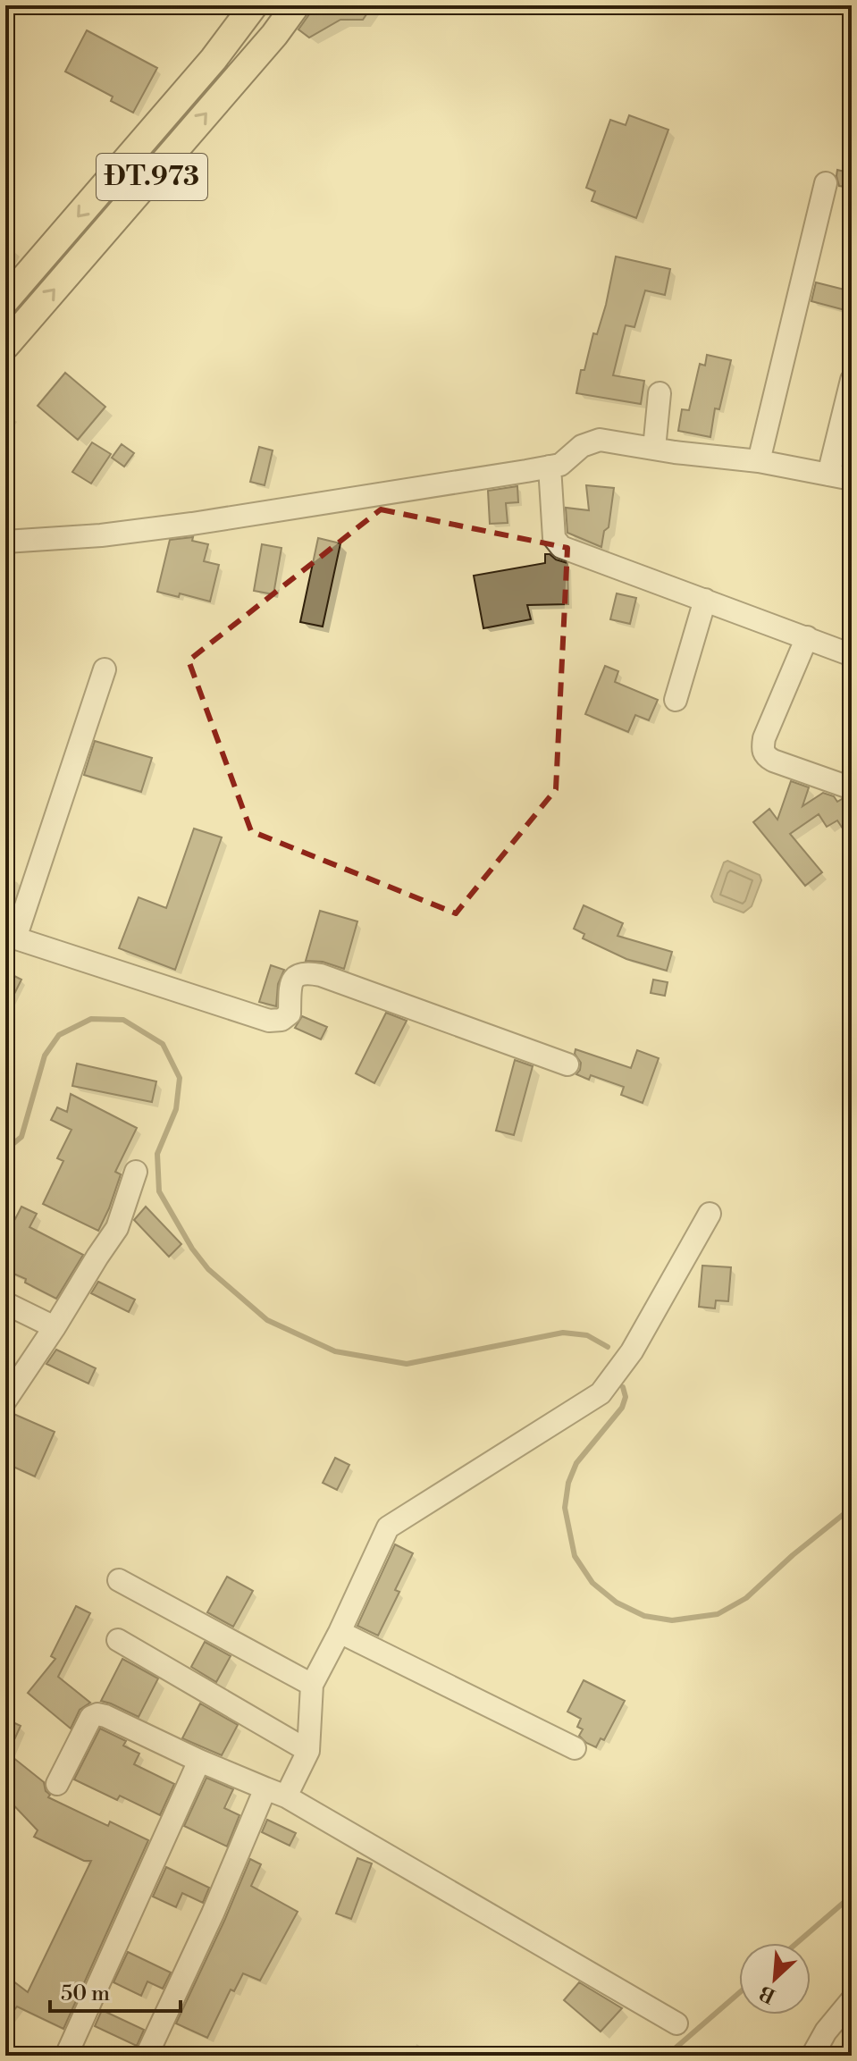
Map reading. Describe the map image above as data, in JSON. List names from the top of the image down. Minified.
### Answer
{"streets":{"main road":["ĐT.973"]},"scale_bar":"50 m","north":"bottom left"}
